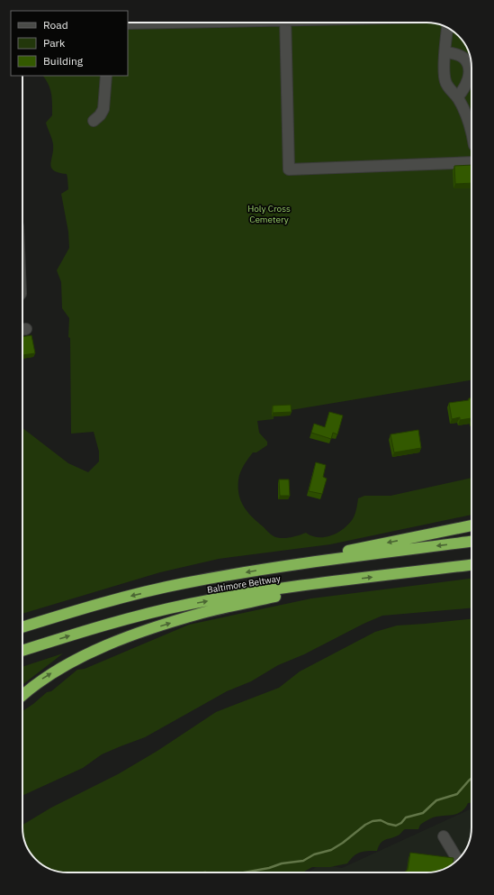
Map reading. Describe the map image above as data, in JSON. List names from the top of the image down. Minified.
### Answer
{"streets":{"highway":["Baltimore Beltway"]},"parks":["Holy Cross Cemetery"],"legend":["Road","Park","Building"]}
